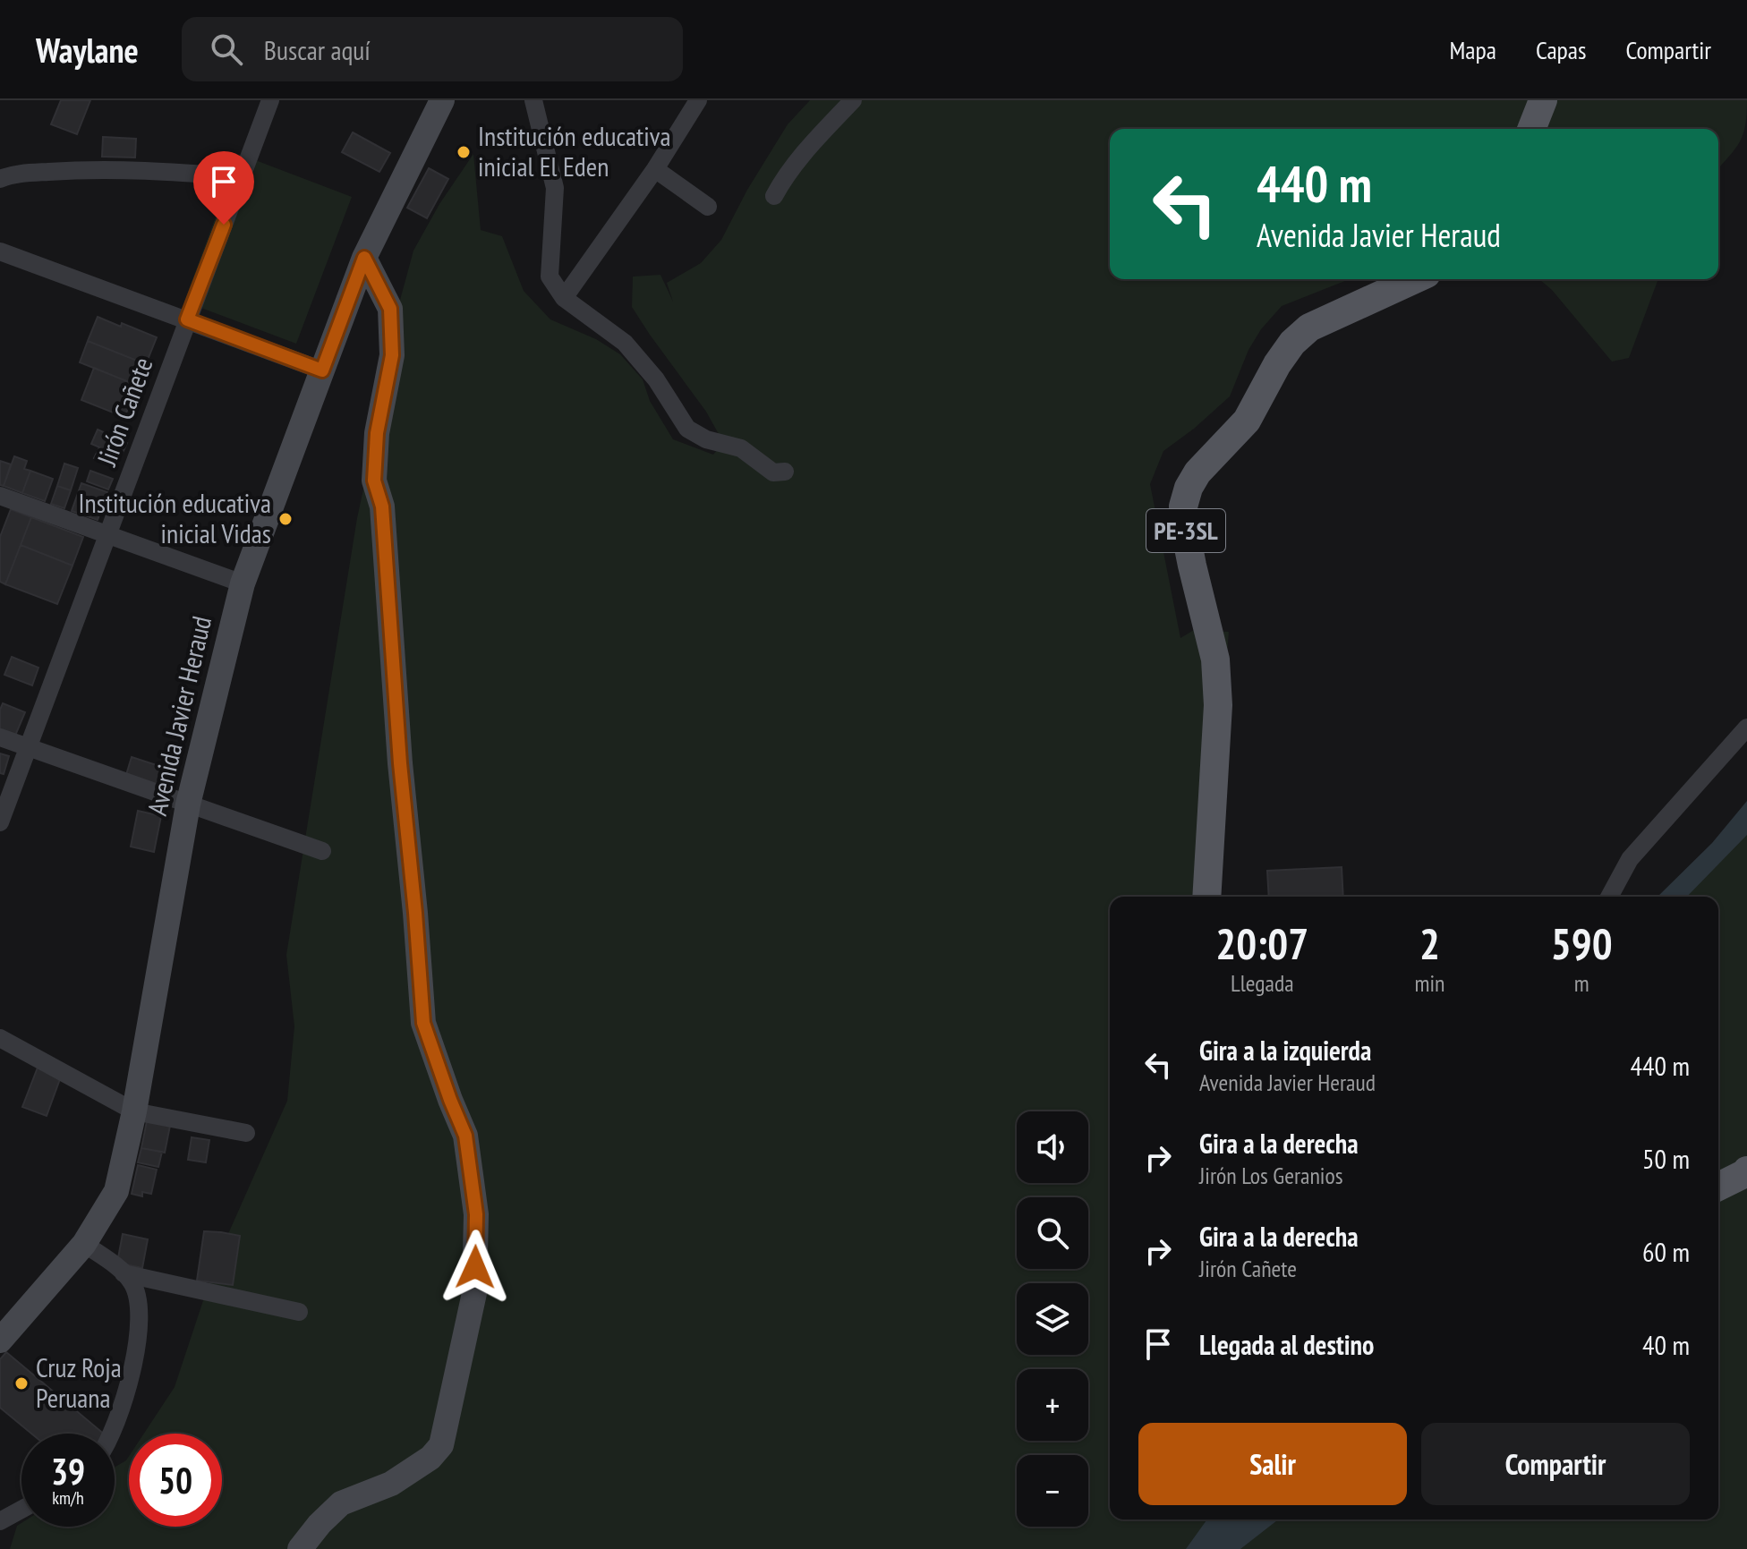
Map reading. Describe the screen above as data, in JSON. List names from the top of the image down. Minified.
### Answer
{"streets":{"main road":["PE-3SL","Avenida Javier Heraud"],"street":["Jirón Cañete"]},"places":["Institución educativa inicial El Eden","Institución educativa inicial Vidas","Cruz Roja Peruana"],"page":{"header":"Waylane","search":"Buscar aquí","nav":["Mapa","Capas","Compartir"],"turn":["440 m","Avenida Javier Heraud"],"eta":["20:07","Llegada","2","min","590","m"],"list":[{"name":"Gira a la izquierda","note":"Avenida Javier Heraud","value":"440 m"},{"name":"Gira a la derecha","note":"Jirón Los Geranios","value":"50 m"},{"name":"Gira a la derecha","note":"Jirón Cañete","value":"60 m"},{"name":"Llegada al destino","value":"40 m"}],"map_buttons":["+","−"],"buttons":["Salir","Compartir"],"speed":"39 km/h","limit":"50"}}
